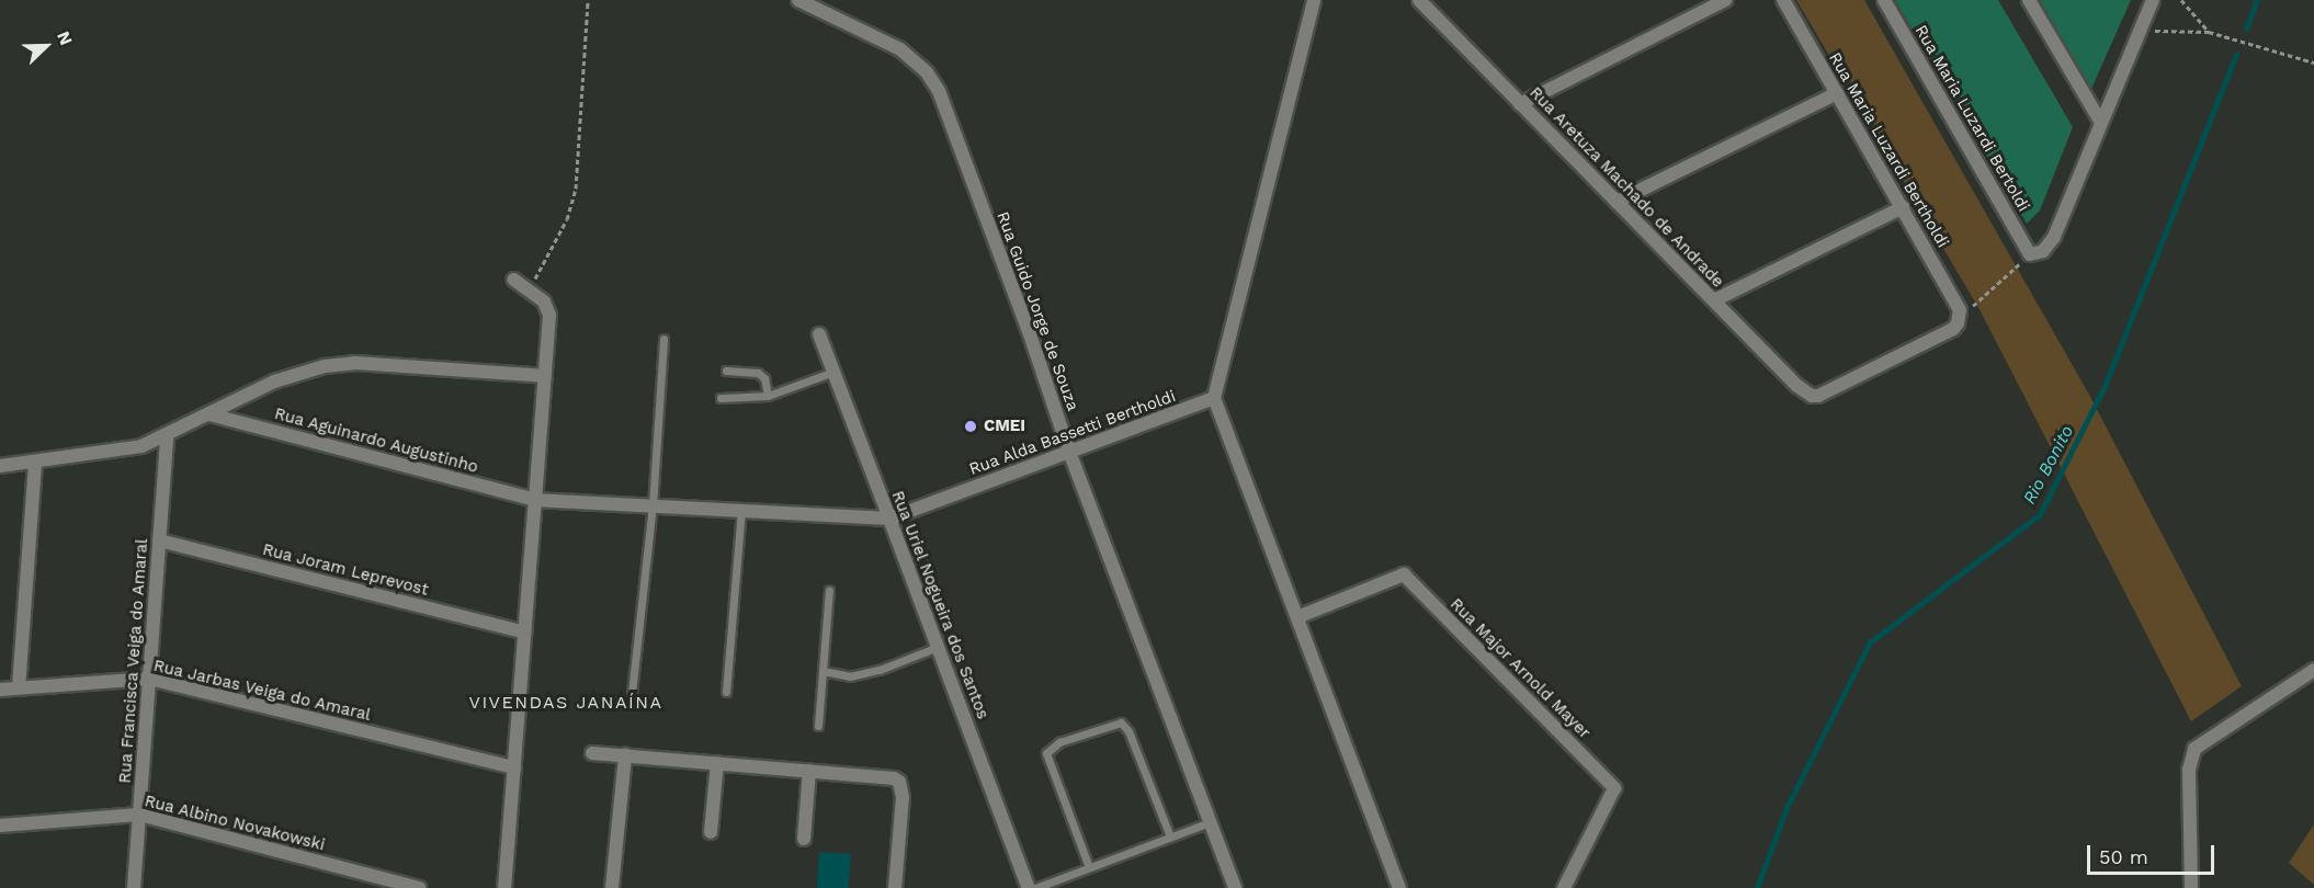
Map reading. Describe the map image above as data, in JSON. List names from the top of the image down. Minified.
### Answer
{"streets":{"street":["Rua Maria Luzardi Bertoldi","Rua Maria Luzardi Bertholdi","Rua Aretuza Machado de Andrade","Rua Guido Jorge de Souza","Rua Alda Bassetti Bertholdi","Rua Aguinardo Augustinho","Rua Joram Leprevost","Rua Uriel Nogueira dos Santos","Rua Francisca Veiga do Amaral","Rua Major Arnold Mayer","Rua Jarbas Veiga do Amaral","Rua Albino Novakowski"]},"crossings":[["Rua Maria Luzardi Bertholdi","Rua Aretuza Machado de Andrade"],["Rua Guido Jorge de Souza","Rua Alda Bassetti Bertholdi"],["Rua Alda Bassetti Bertholdi","Rua Aguinardo Augustinho"],["Rua Alda Bassetti Bertholdi","Rua Uriel Nogueira dos Santos"],["Rua Joram Leprevost","Rua Francisca Veiga do Amaral"],["Rua Francisca Veiga do Amaral","Rua Jarbas Veiga do Amaral"],["Rua Francisca Veiga do Amaral","Rua Albino Novakowski"]],"districts":["VIVENDAS JANAÍNA"],"water":["Rio Bonito"],"places":["CMEI"],"scale_bar":"50 m","north":"top right"}
